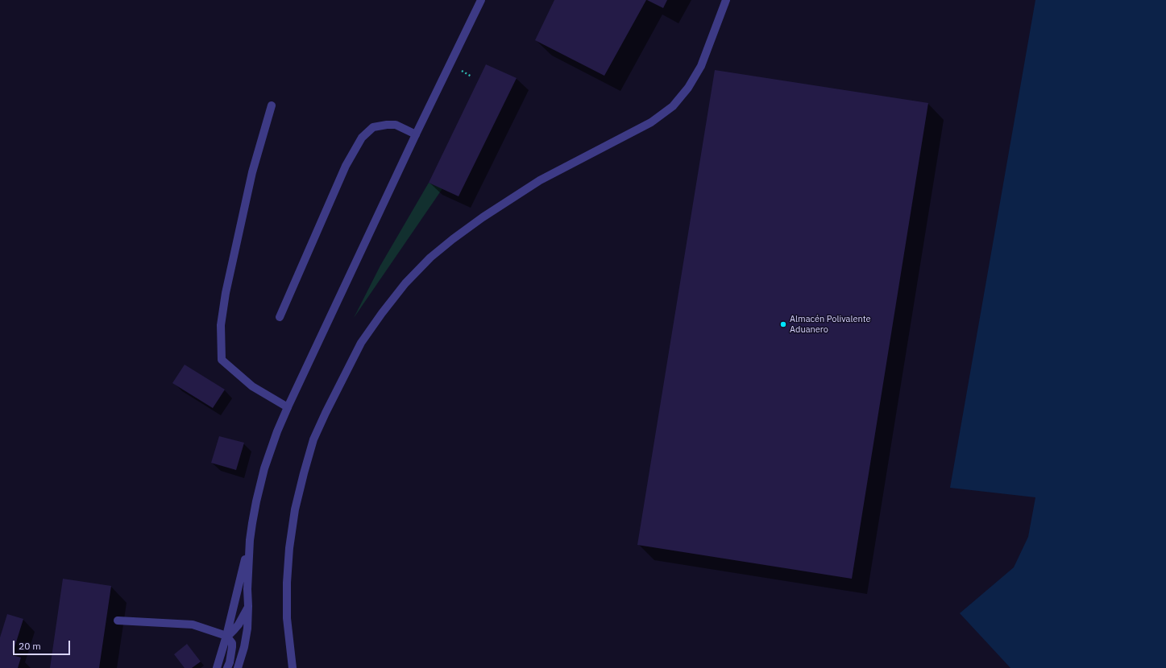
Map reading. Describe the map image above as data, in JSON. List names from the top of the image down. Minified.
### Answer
{"places":["Almacén Polivalente Aduanero"],"scale_bar":"20 m"}
